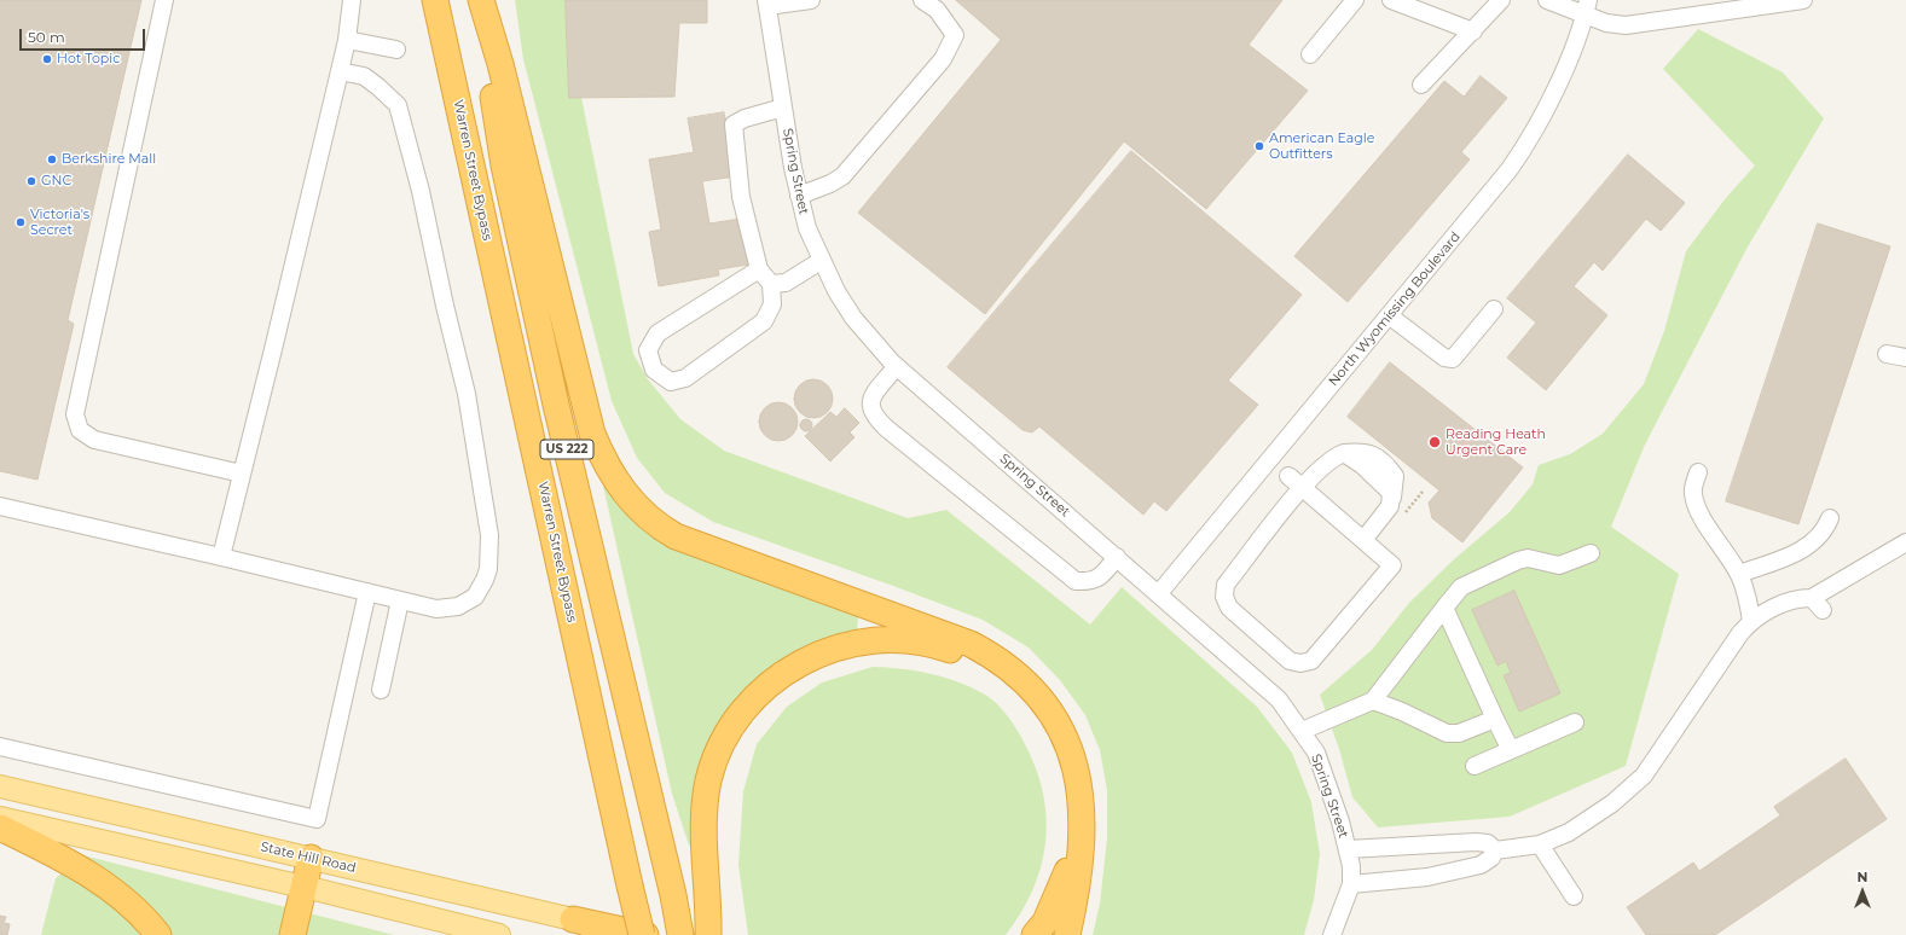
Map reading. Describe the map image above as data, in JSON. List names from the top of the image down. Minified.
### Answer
{"streets":{"highway":["Warren Street Bypass","US 222"],"main road":["State Hill Road"],"street":["Spring Street","North Wyomissing Boulevard"]},"crossings":[["Spring Street","North Wyomissing Boulevard"]],"places":["Hot Topic","American Eagle Outfitters","Berkshire Mall","GNC","Victoria's Secret","Reading Heath Urgent Care"],"scale_bar":"50 m","north":"top"}
